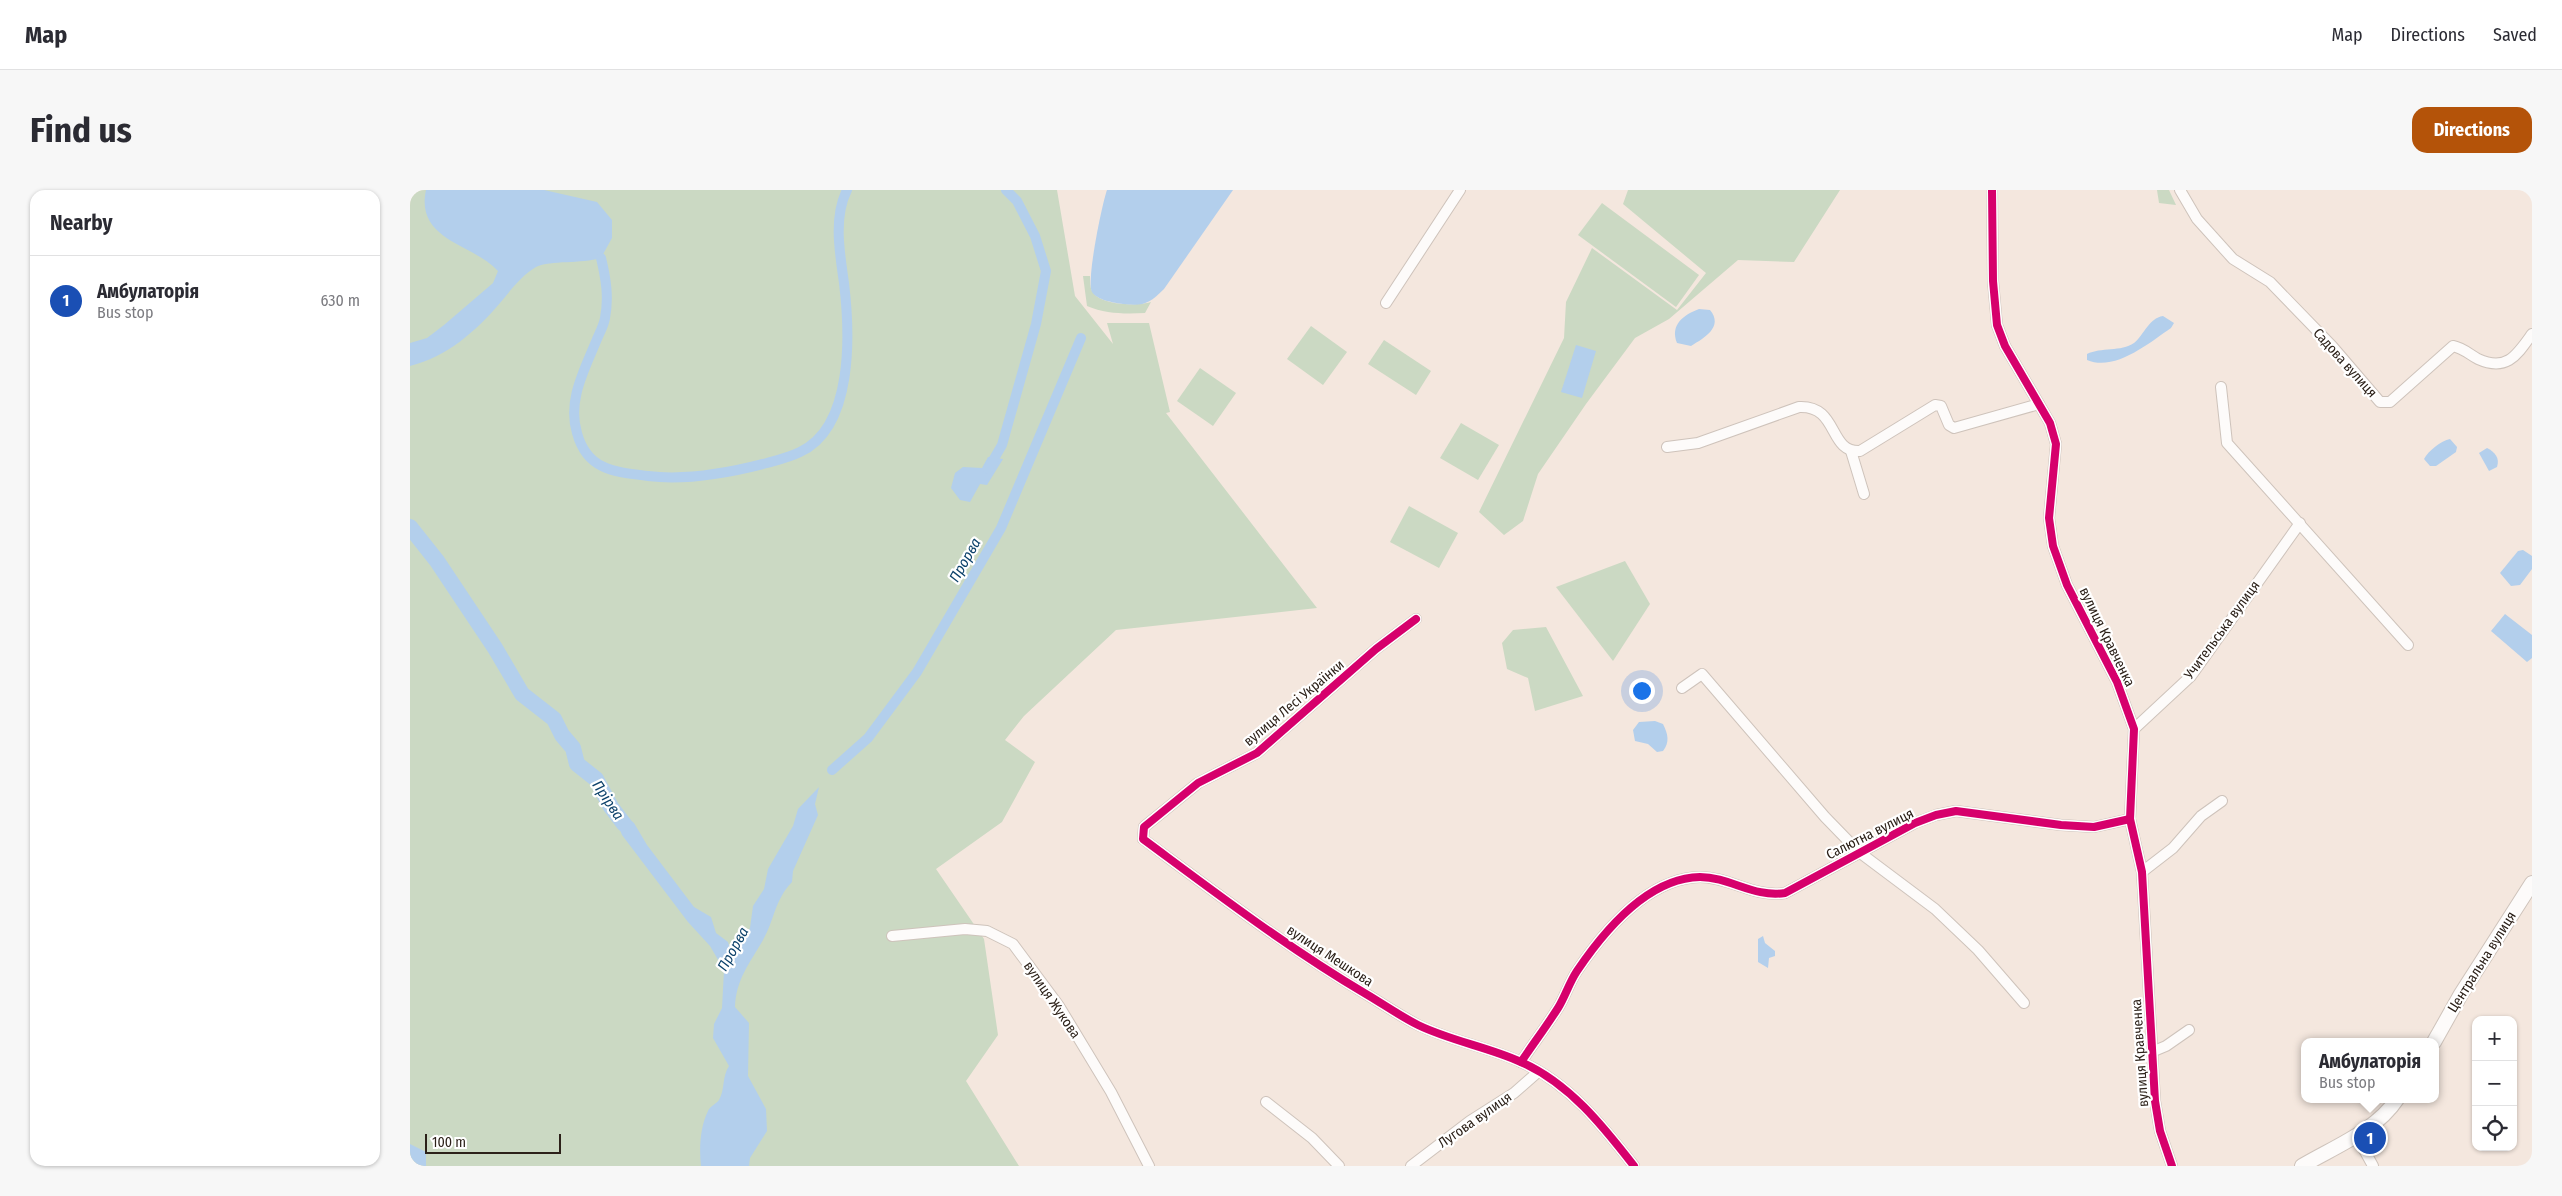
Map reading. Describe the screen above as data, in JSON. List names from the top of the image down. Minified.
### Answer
{"streets":{"street":["Садова вулиця","Учительська вулиця","вулиця Кравченка","вулиця Лесі Українки","Салютна вулиця","вулиця Мешкова","Центральна вулиця","вулиця Жукова","Лугова вулиця"]},"crossings":[["Учительська вулиця","вулиця Кравченка"],["вулиця Кравченка","Салютна вулиця"],["вулиця Лесі Українки","вулиця Мешкова"],["Салютна вулиця","вулиця Мешкова"],["вулиця Мешкова","Лугова вулиця"]],"water":["Прорва","Прірва"],"scale_bar":"100 m","page":{"header":"Map","nav":["Map","Directions","Saved"],"buttons":"Directions","title":"Find us","heading":"Nearby","list":[{"mark":"1","name":"Амбулаторія","note":"Bus stop","value":"630 m"}],"map_buttons":["+","−"],"popup":["Амбулаторія","Bus stop"],"pins":"1","scale":"100 m"}}
